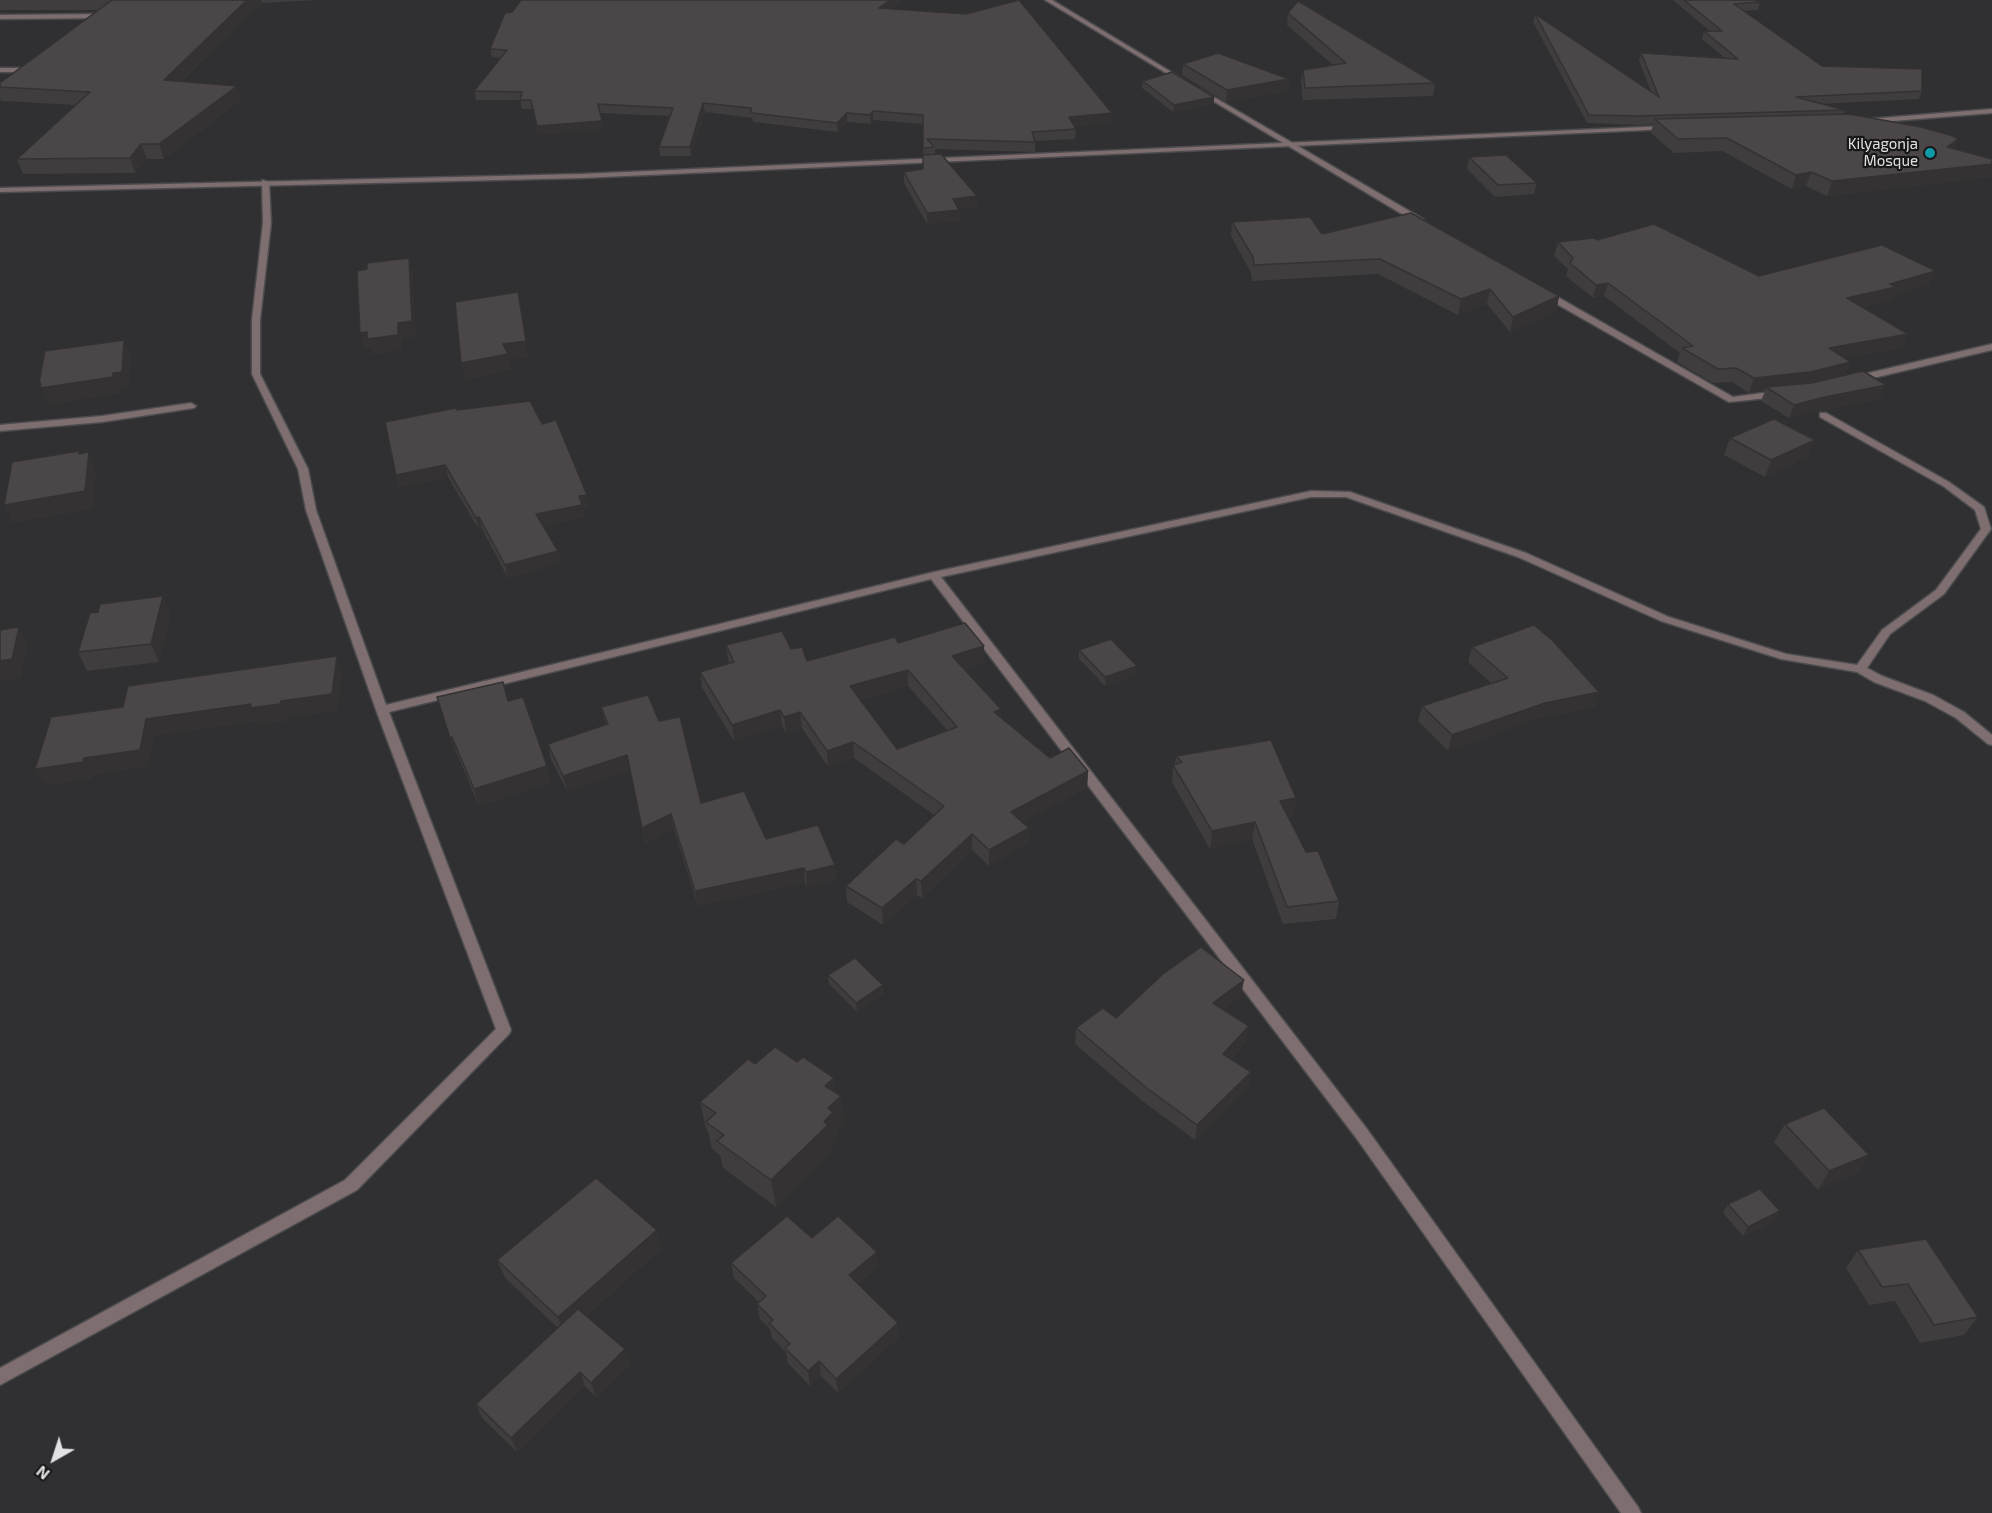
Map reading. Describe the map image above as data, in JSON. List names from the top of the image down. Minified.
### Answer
{"places":["Kilyagonja Mosque"],"north":"bottom left"}
